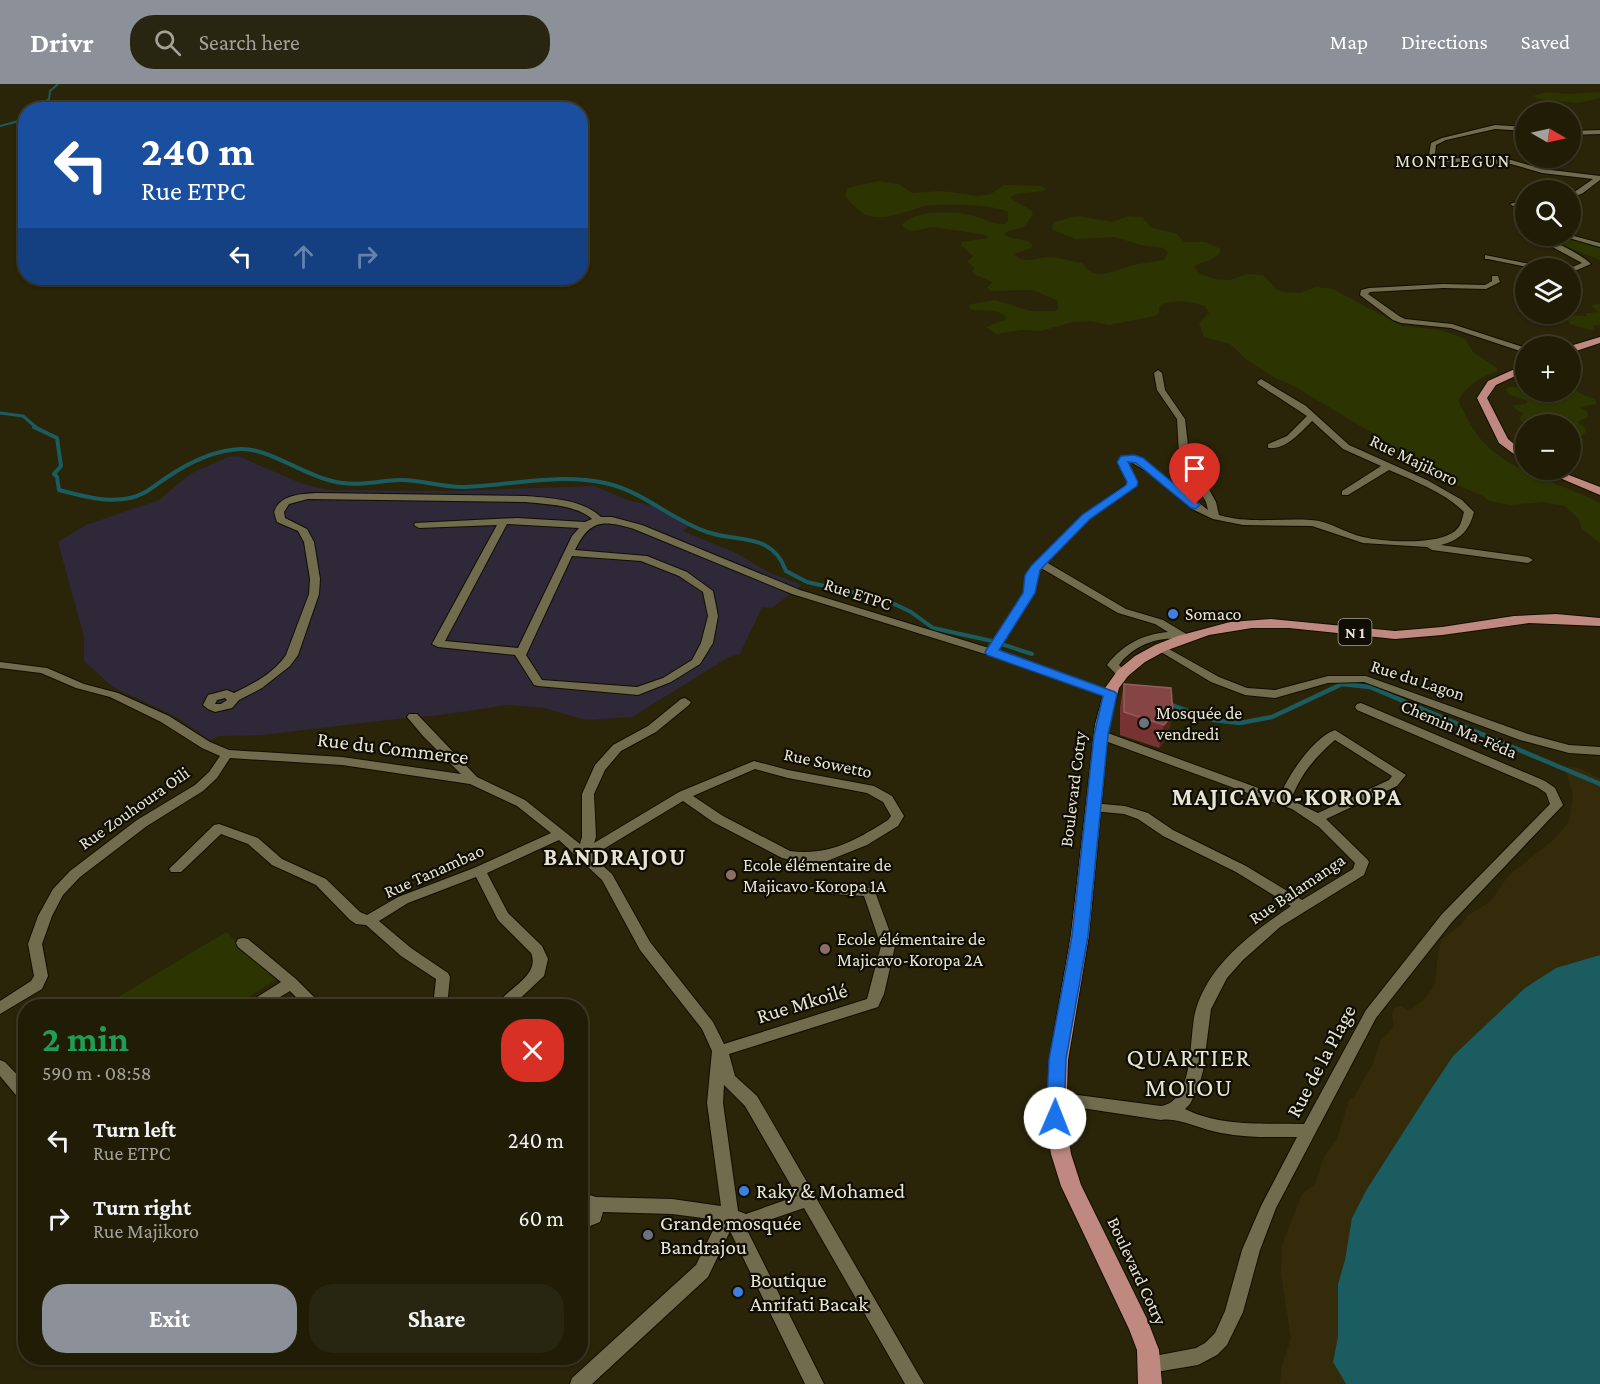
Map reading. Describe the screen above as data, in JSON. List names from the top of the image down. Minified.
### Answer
{"streets":{"main road":["N 1","Boulevard Cotry"],"street":["Rue Majikoro","Rue ETPC","Rue du Lagon","Chemin Ma-Féda","Rue du Commerce","Rue Sowetto","Rue Zouhoura Oili","Rue Tanambao","Rue Balamanga","Rue Mkoilé","Rue de la Plage"]},"crossings":[["Rue Majikoro","Rue ETPC"],["Rue ETPC","Boulevard Cotry"],["Rue du Lagon","Boulevard Cotry"],["Chemin Ma-Féda","Rue de la Plage"],["Rue du Commerce","Rue Sowetto"],["Rue du Commerce","Rue Zouhoura Oili"],["Rue du Commerce","Rue Tanambao"],["Rue du Commerce","Rue Mkoilé"],["Boulevard Cotry","Rue Balamanga"],["Boulevard Cotry","Rue de la Plage"]],"districts":["MONTLEGUN","MAJICAVO-KOROPA","BANDRAJOU","QUARTIER MOIOU"],"places":["Somaco","Mosquée de vendredi","Ecole élémentaire de Majicavo-Koropa 1A","Ecole élémentaire de Majicavo-Koropa 2A","Raky & Mohamed","Grande mosquée Bandrajou","Boutique Anrifati Bacak"],"north":"right","page":{"header":"Drivr","search":"Search here","nav":["Map","Directions","Saved"],"map_buttons":["+","−"],"turn":["240 m","Rue ETPC"],"heading":["2 min","590 m · 08:58"],"list":[{"name":"Turn left","note":"Rue ETPC","value":"240 m"},{"name":"Turn right","note":"Rue Majikoro","value":"60 m"}],"buttons":["Exit","Share"]}}
